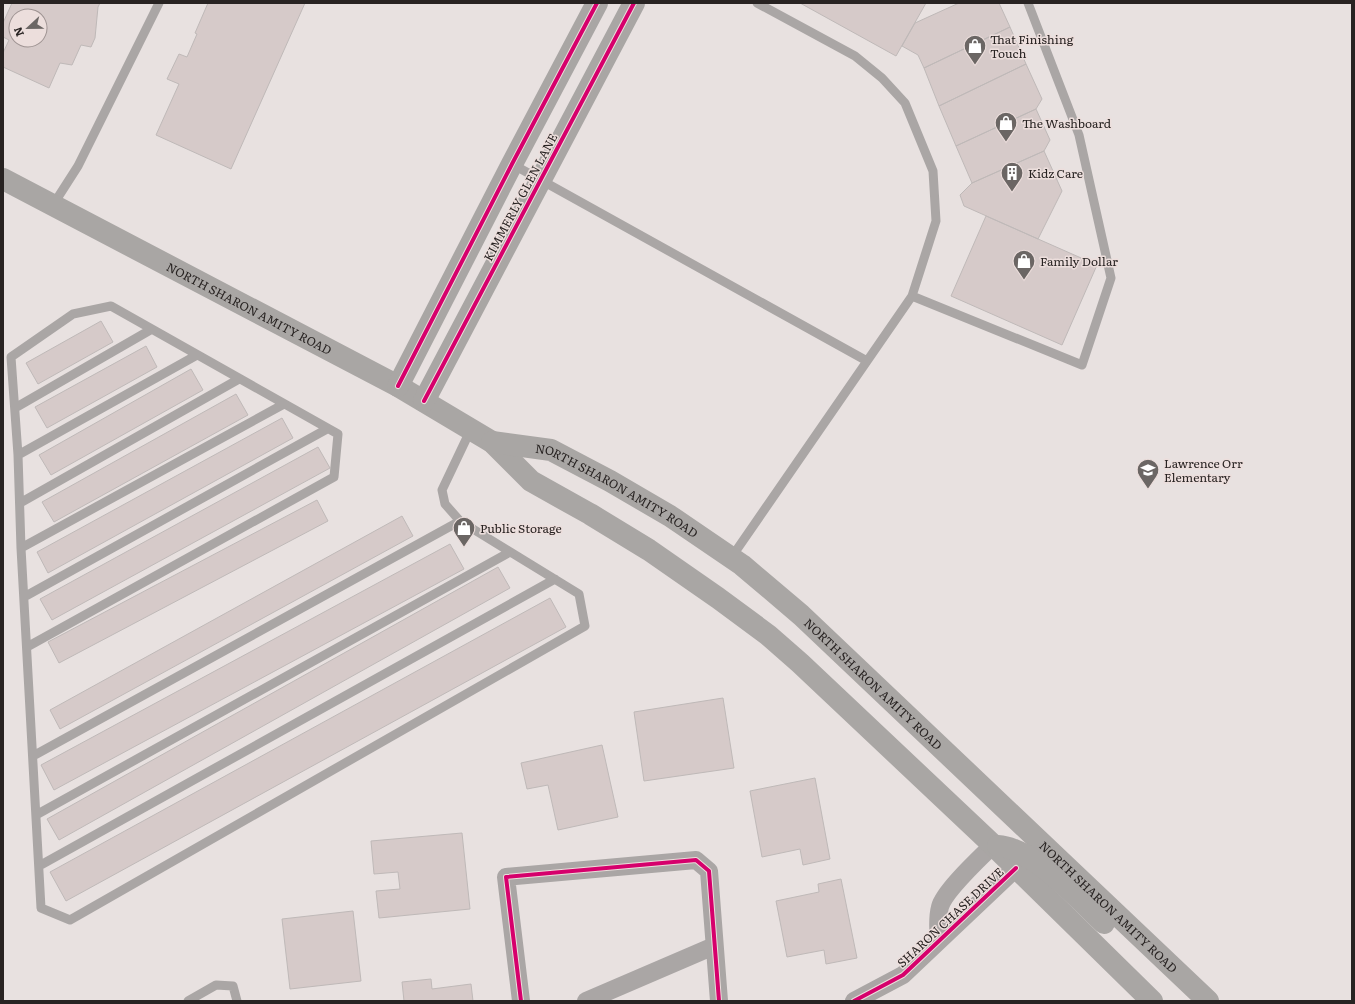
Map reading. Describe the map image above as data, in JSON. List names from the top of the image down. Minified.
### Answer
{"streets":{"main road":["KIMMERLY GLEN LANE","NORTH SHARON AMITY ROAD"],"street":["SHARON CHASE DRIVE"]},"crossings":[["KIMMERLY GLEN LANE","NORTH SHARON AMITY ROAD"],["NORTH SHARON AMITY ROAD","SHARON CHASE DRIVE"]],"places":{"shop":["That Finishing Touch","The Washboard","Family Dollar","Public Storage"],"building":["Kidz Care"],"school or university":["Lawrence Orr Elementary"]},"north":"left"}
